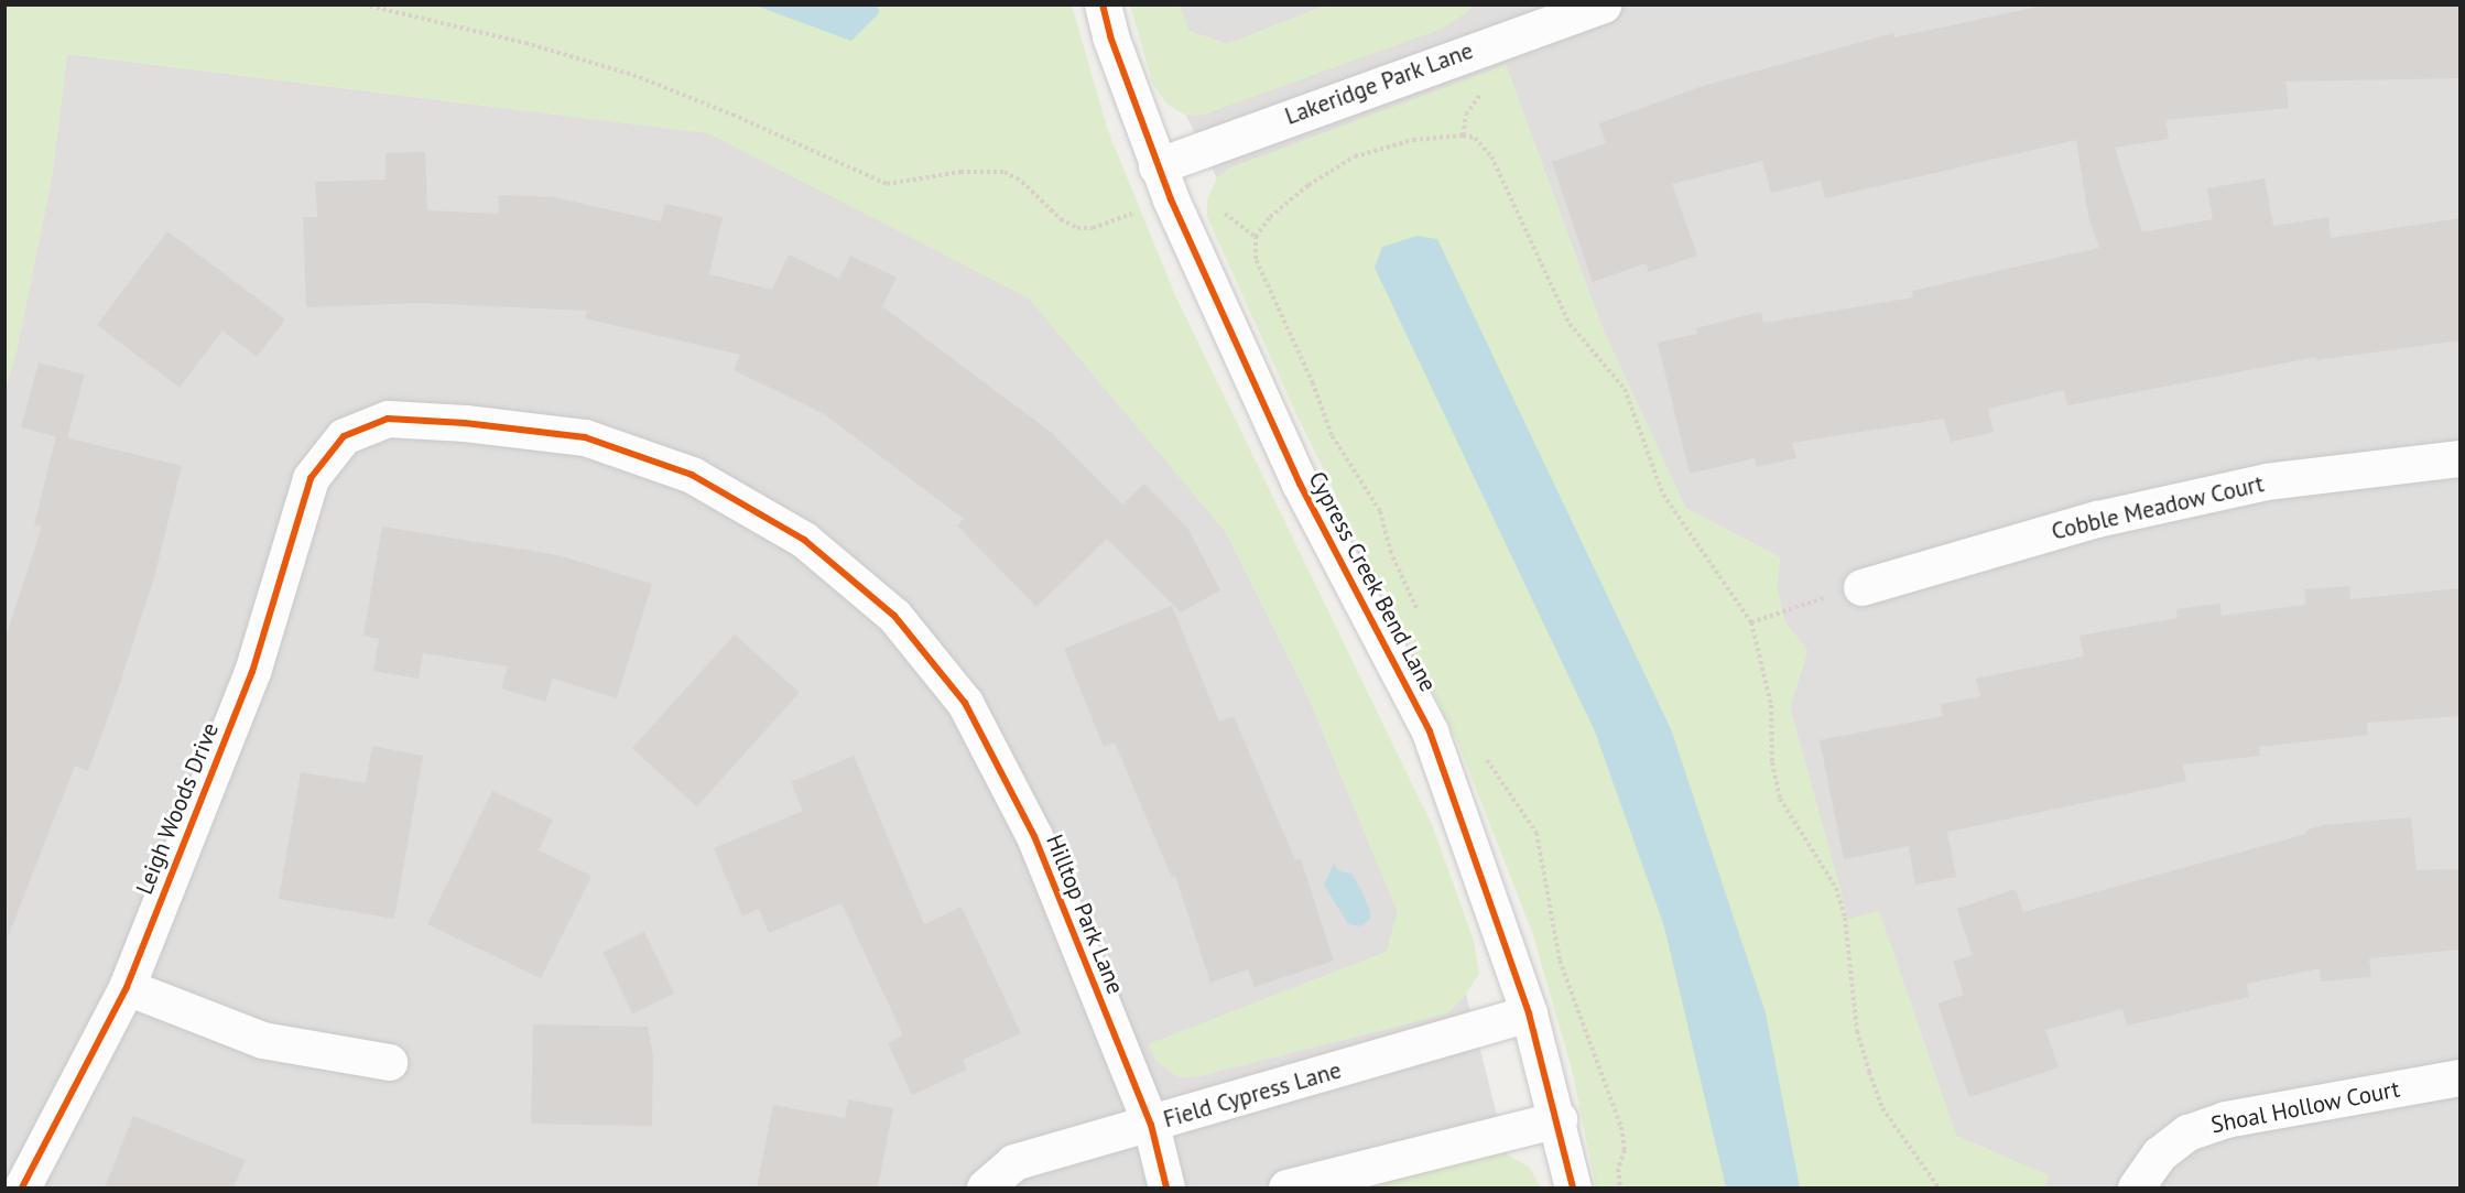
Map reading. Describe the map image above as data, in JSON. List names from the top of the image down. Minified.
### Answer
{"streets":{"street":["Lakeridge Park Lane","Cobble Meadow Court","Cypress Creek Bend Lane","Leigh Woods Drive","Hilltop Park Lane","Field Cypress Lane","Shoal Hollow Court"]},"crossings":[["Lakeridge Park Lane","Cypress Creek Bend Lane"],["Cypress Creek Bend Lane","Field Cypress Lane"],["Leigh Woods Drive","Hilltop Park Lane"],["Hilltop Park Lane","Field Cypress Lane"]]}
